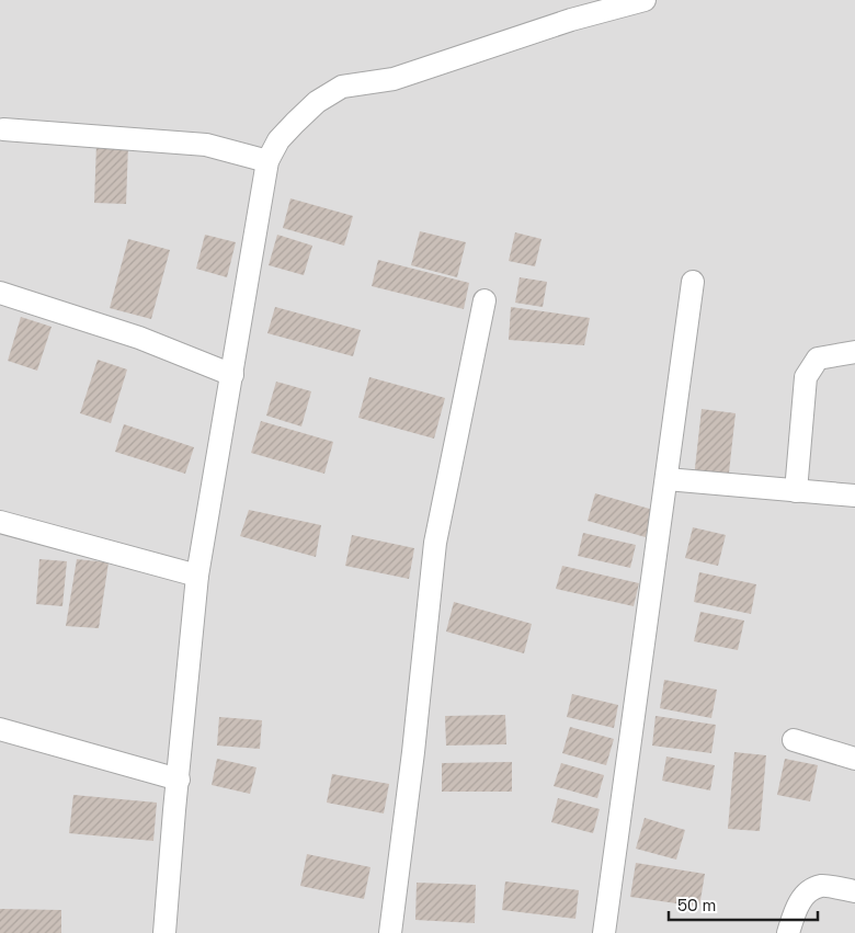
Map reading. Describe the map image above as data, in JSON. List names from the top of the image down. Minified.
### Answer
{"scale_bar":"50 m"}
